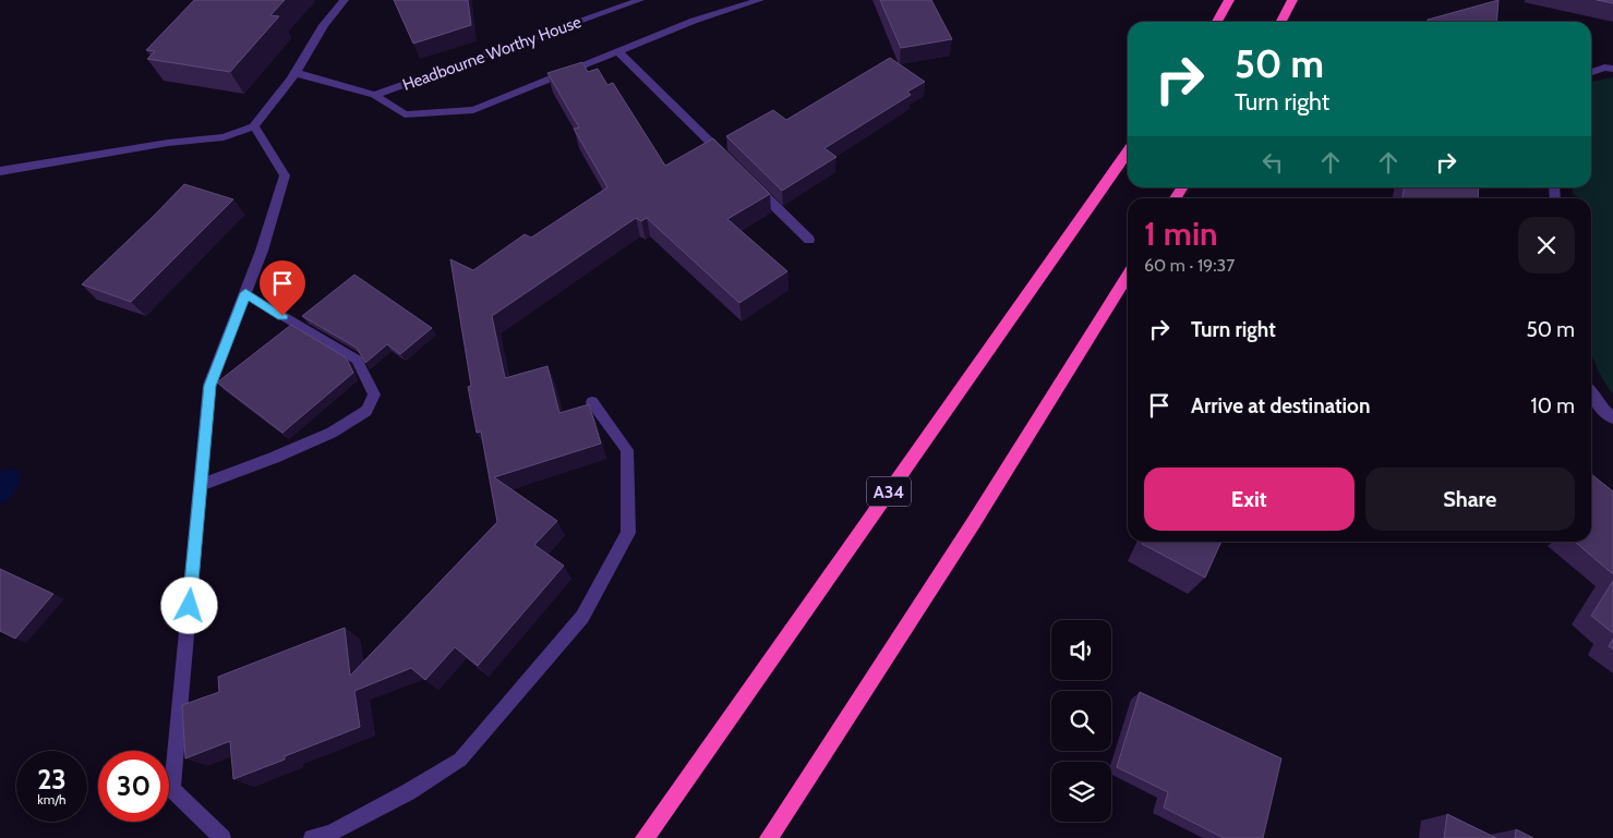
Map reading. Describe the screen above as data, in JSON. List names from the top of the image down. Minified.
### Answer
{"streets":{"highway":["A34"],"street":["Headbourne Worthy House"]},"page":{"turn":["50 m","Turn right"],"heading":["1 min","60 m · 19:37"],"list":[{"name":"Turn right","value":"50 m"},{"name":"Arrive at destination","value":"10 m"}],"buttons":["Exit","Share"],"speed":"23 km/h","limit":"30"}}
